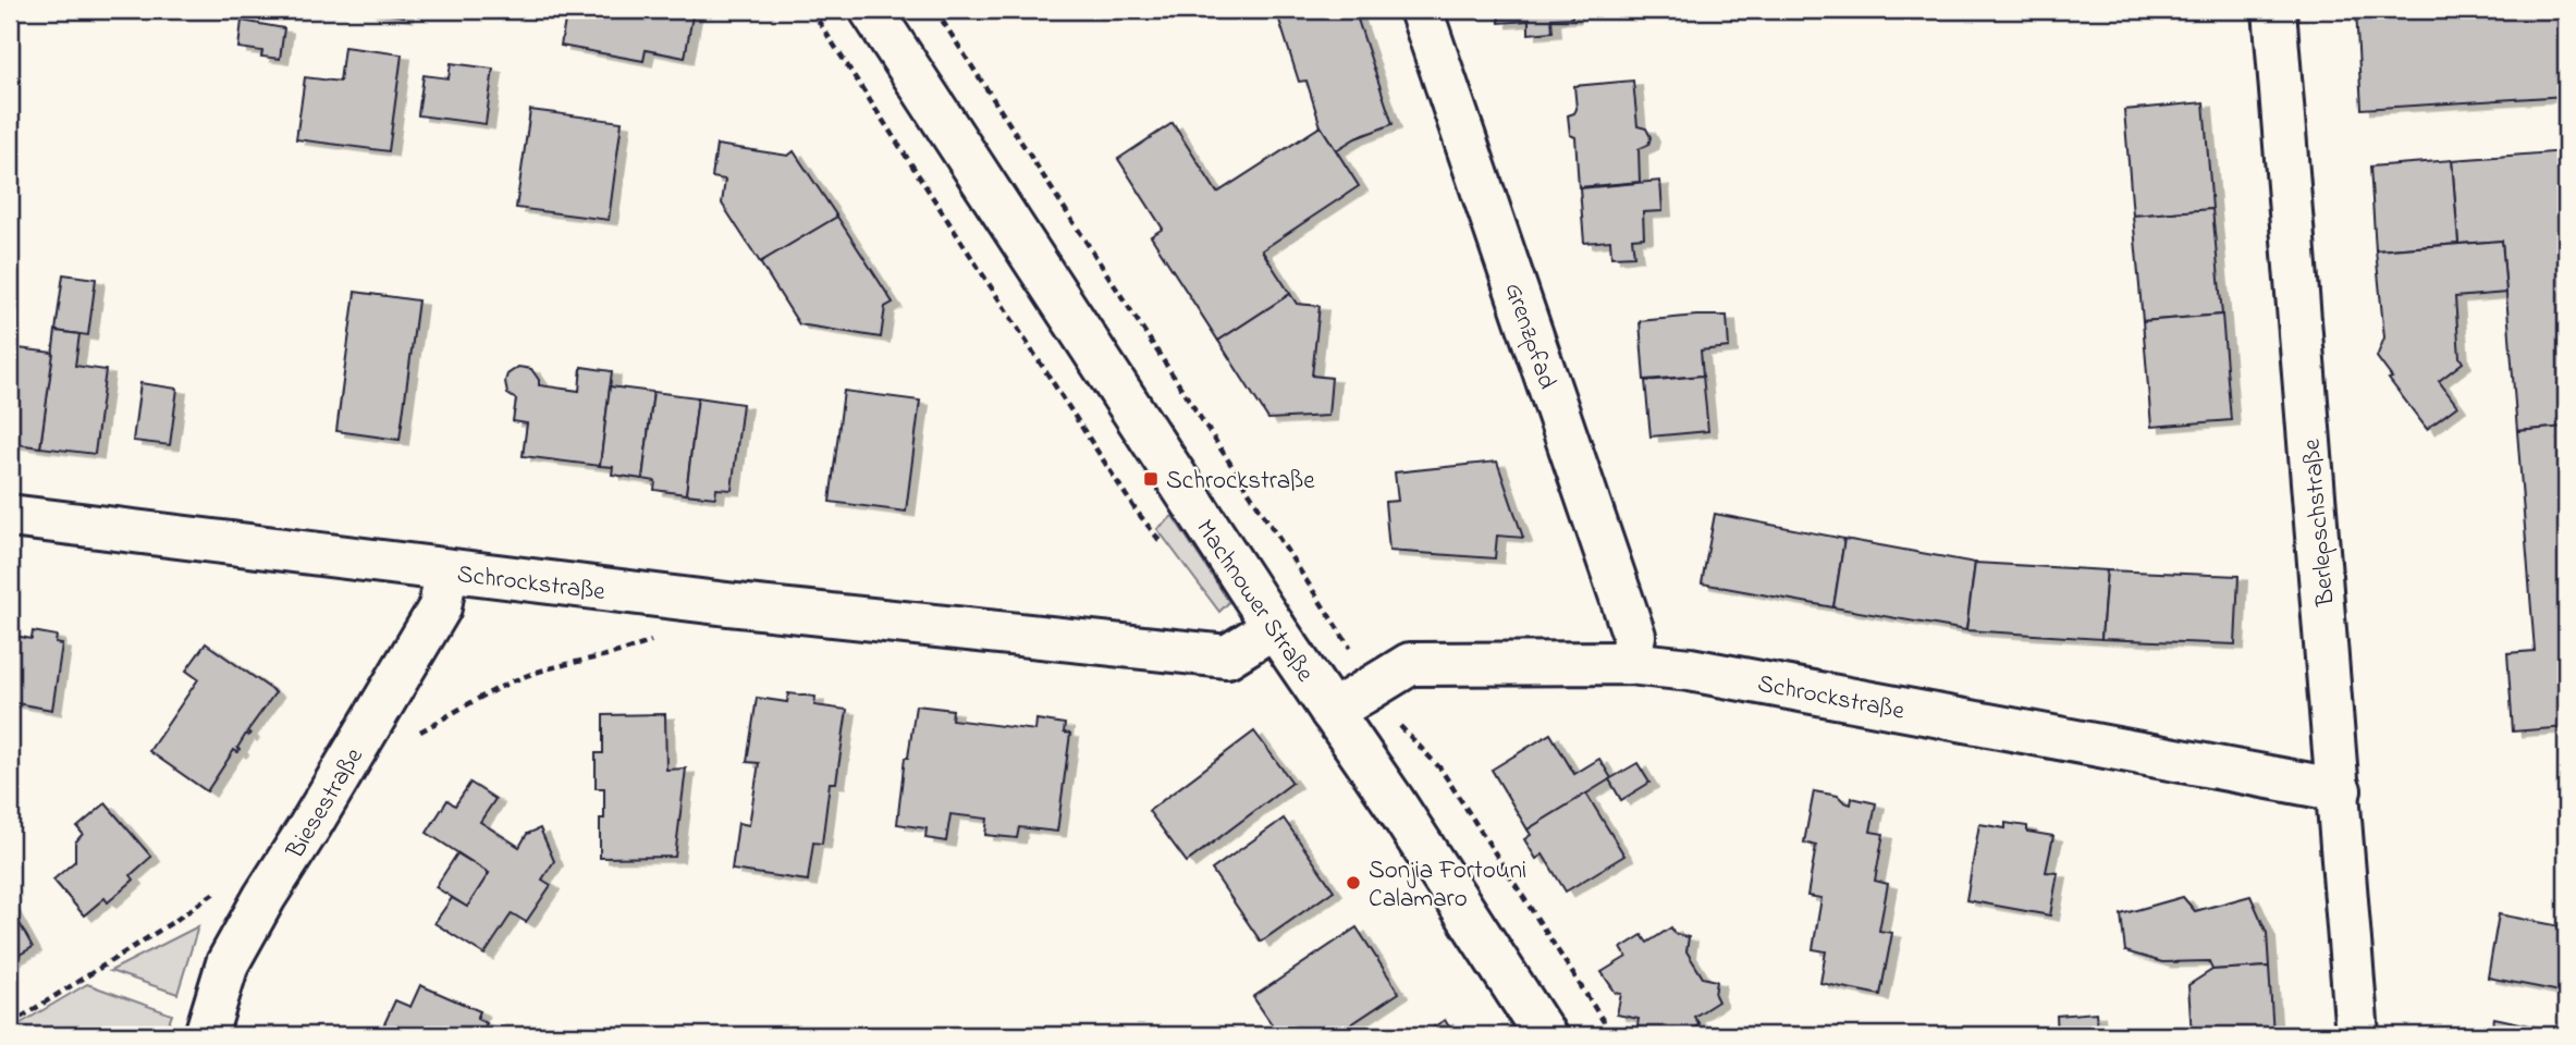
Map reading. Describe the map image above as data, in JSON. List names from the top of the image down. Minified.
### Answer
{"streets":{"street":["Grenzpfad","Berlepschstraße","Schrockstraße","Machnower Straße","Biesestraße"]},"crossings":[["Grenzpfad","Schrockstraße"],["Berlepschstraße","Schrockstraße"],["Schrockstraße","Machnower Straße"],["Schrockstraße","Biesestraße"]],"places":{"transit":["Schrockstraße"],"other":["Sonjia Fortouni Calamaro"]}}
